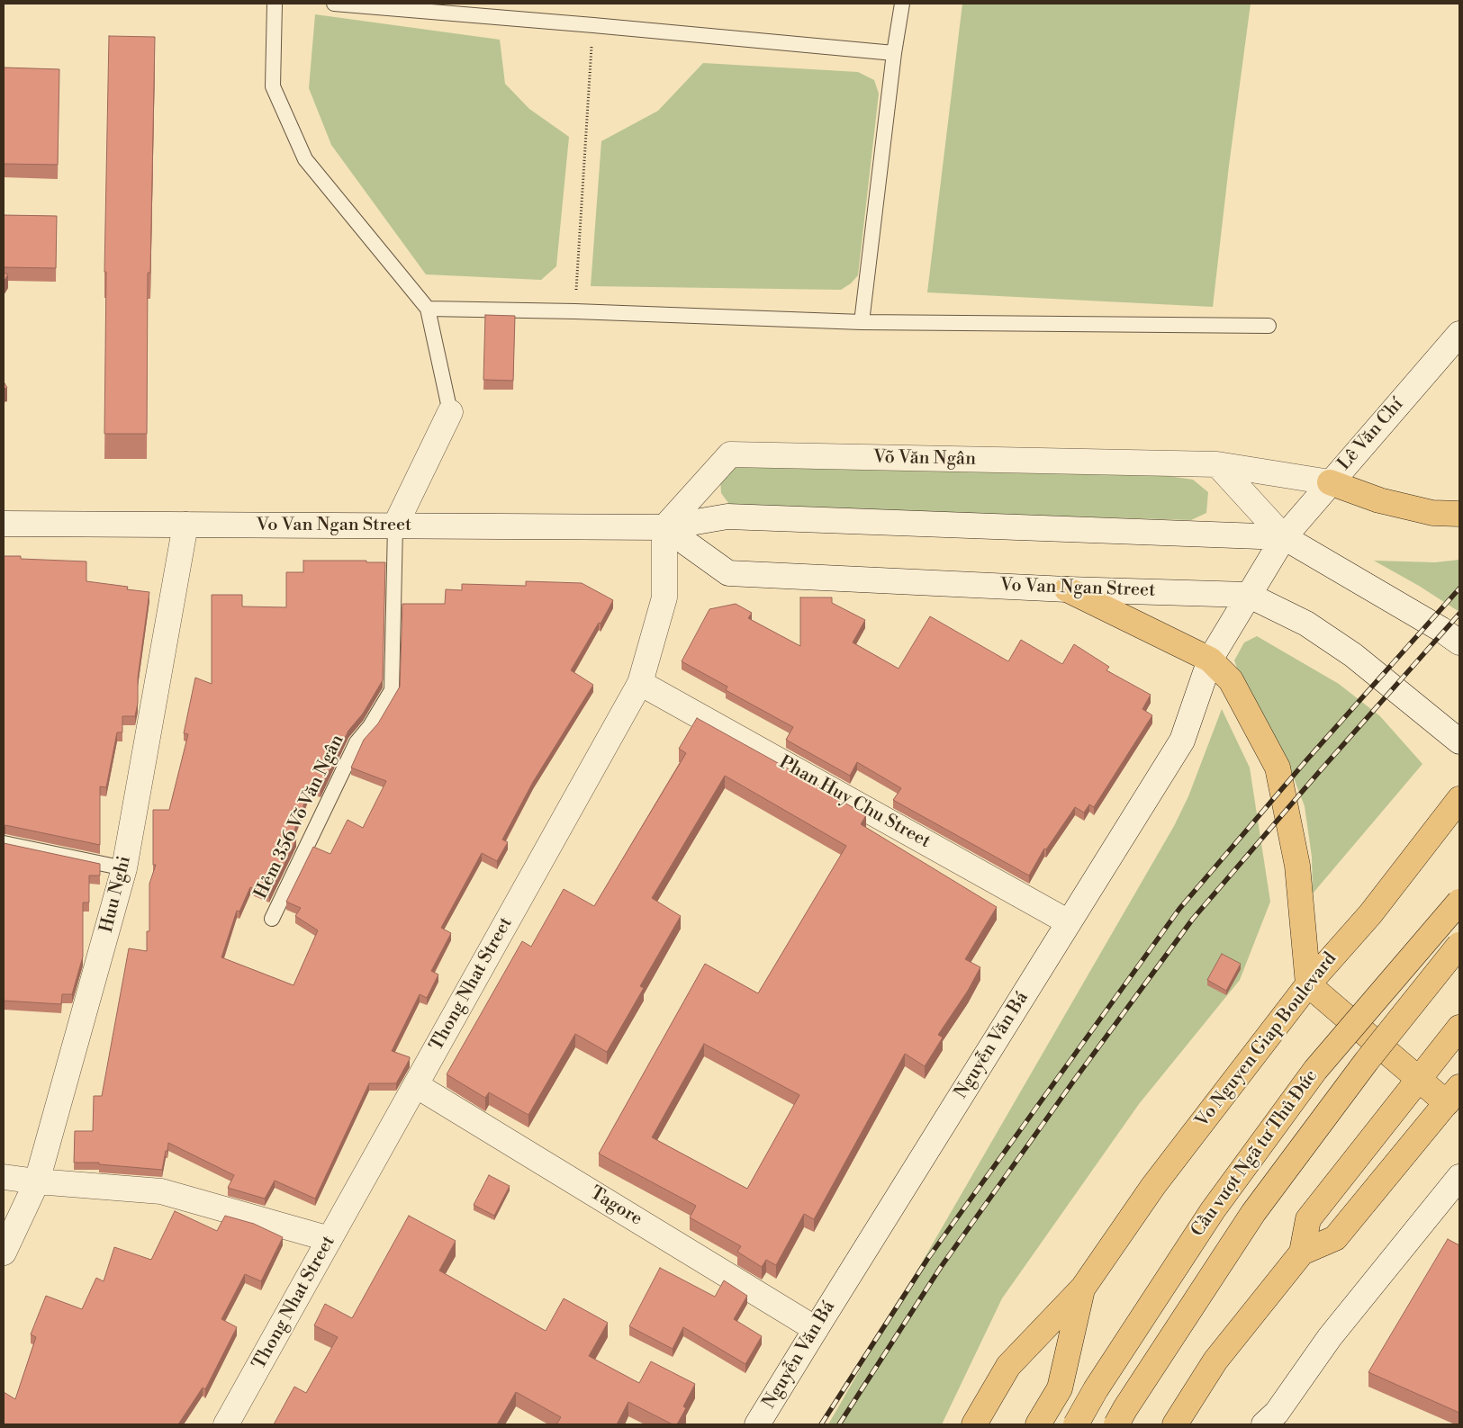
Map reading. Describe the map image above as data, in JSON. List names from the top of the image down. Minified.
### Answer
{"streets":{"highway":["Vo Nguyen Giap Boulevard","Cầu vượt Ngã tư Thủ Đức"],"street":["Lê Văn Chí","Võ Văn Ngân","Vo Van Ngan Street","Phan Huy Chu Street","Huu Nghi","Thong Nhat Street","Nguyễn Văn Bá","Tagore"],"lane":["Hẻm 356 Võ Văn Ngân"]},"crossings":[["Lê Văn Chí","Võ Văn Ngân"],["Lê Văn Chí","Vo Van Ngan Street"],["Lê Văn Chí","Nguyễn Văn Bá"],["Võ Văn Ngân","Vo Van Ngan Street"],["Võ Văn Ngân","Thong Nhat Street"],["Vo Van Ngan Street","Hẻm 356 Võ Văn Ngân"],["Vo Van Ngan Street","Huu Nghi"],["Vo Van Ngan Street","Thong Nhat Street"],["Vo Van Ngan Street","Nguyễn Văn Bá"],["Phan Huy Chu Street","Thong Nhat Street"],["Phan Huy Chu Street","Nguyễn Văn Bá"],["Thong Nhat Street","Tagore"],["Nguyễn Văn Bá","Tagore"]]}
